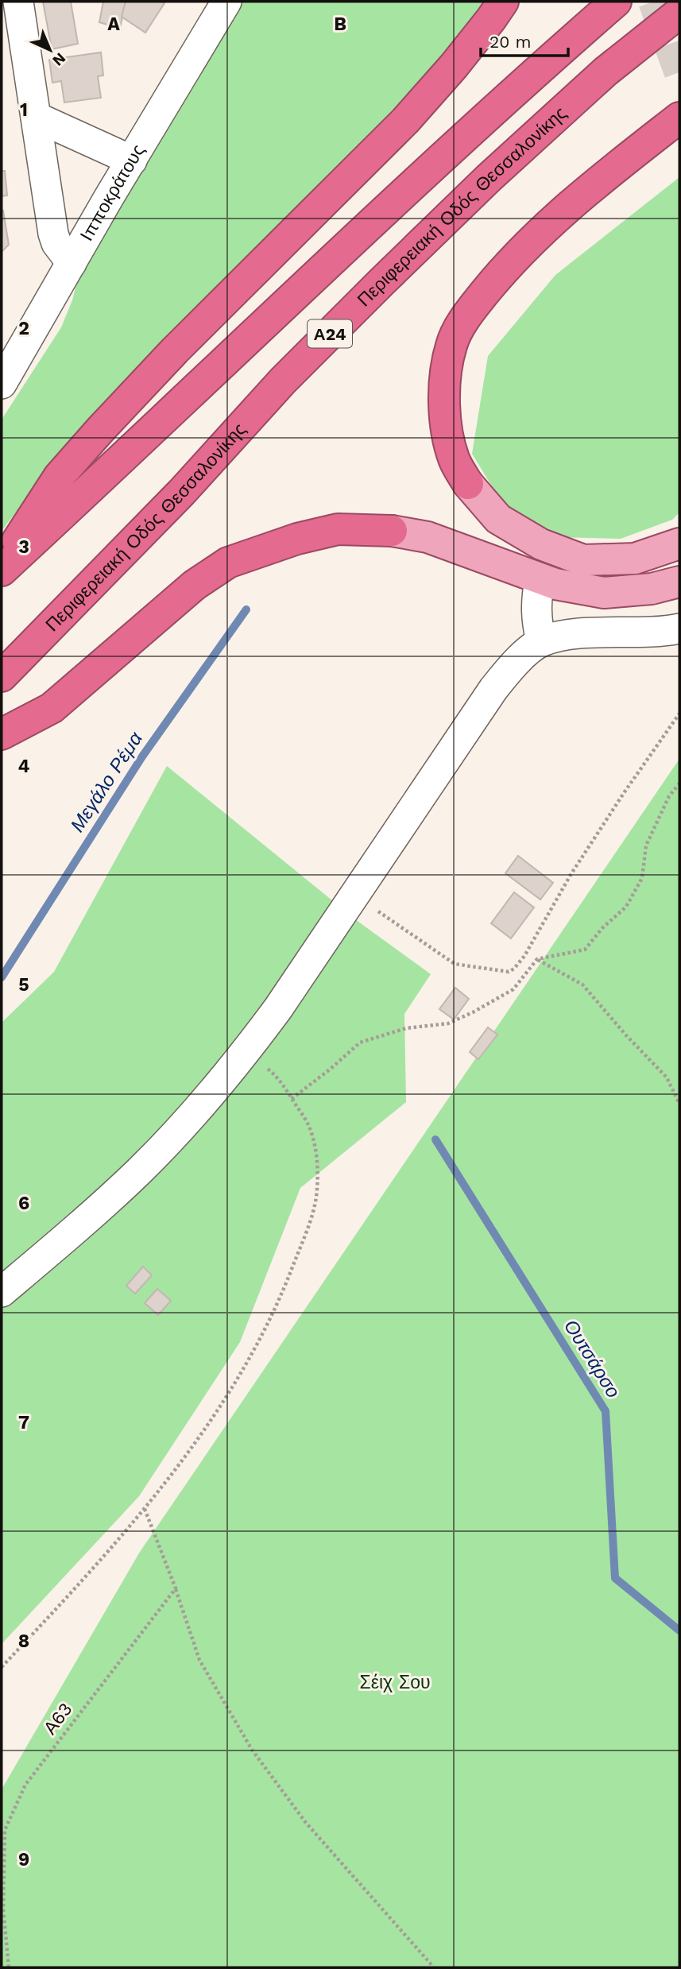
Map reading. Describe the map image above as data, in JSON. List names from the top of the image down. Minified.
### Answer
{"streets":{"highway":["Περιφερειακή Οδός Θεσσαλονίκης","Α24"],"street":["Ιπποκράτους"],"path":["Α63"]},"water":["Μεγάλο Ρέμα","Ουτσάρσο"],"parks":["Σέιχ Σου"],"scale_bar":"20 m","north":"bottom right","grid":{"columns":["A","B"],"rows":["1","2","3","4","5","6","7","8","9"]}}
